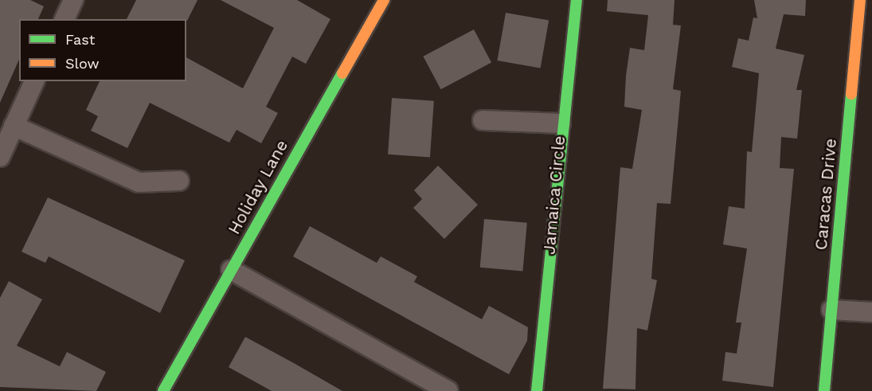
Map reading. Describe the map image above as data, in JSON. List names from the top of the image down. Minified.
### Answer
{"streets":{"street":["Holiday Lane","Caracas Drive","Jamaica Circle"]},"legend":["Fast","Slow"]}
